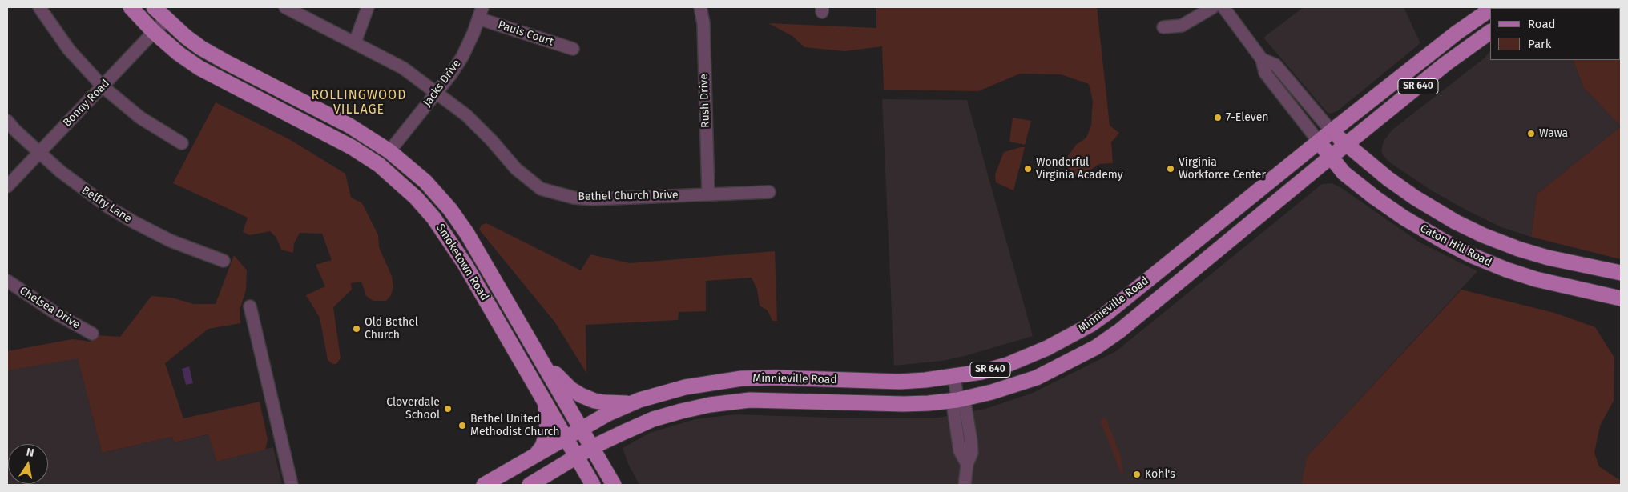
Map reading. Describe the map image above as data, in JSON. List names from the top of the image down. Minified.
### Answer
{"streets":{"main road":["SR 640","Caton Hill Road","Smoketown Road","Minnieville Road"],"street":["Pauls Court","Jacks Drive","Rush Drive","Bonny Road","Bethel Church Drive","Belfry Lane","Chelsea Drive"]},"crossings":[["Pauls Court","Jacks Drive"],["Jacks Drive","Bethel Church Drive"],["Jacks Drive","Smoketown Road"],["Rush Drive","Bethel Church Drive"],["Bonny Road","Belfry Lane"],["Bonny Road","Smoketown Road"],["Caton Hill Road","Minnieville Road"],["Smoketown Road","Minnieville Road"]],"districts":["ROLLINGWOOD VILLAGE"],"places":["7-Eleven","Wawa","Wonderful Virginia Academy","Virginia Workforce Center","Old Bethel Church","Cloverdale School","Bethel United Methodist Church","Kohl's"],"legend":["Road","Park"],"north":"top"}
